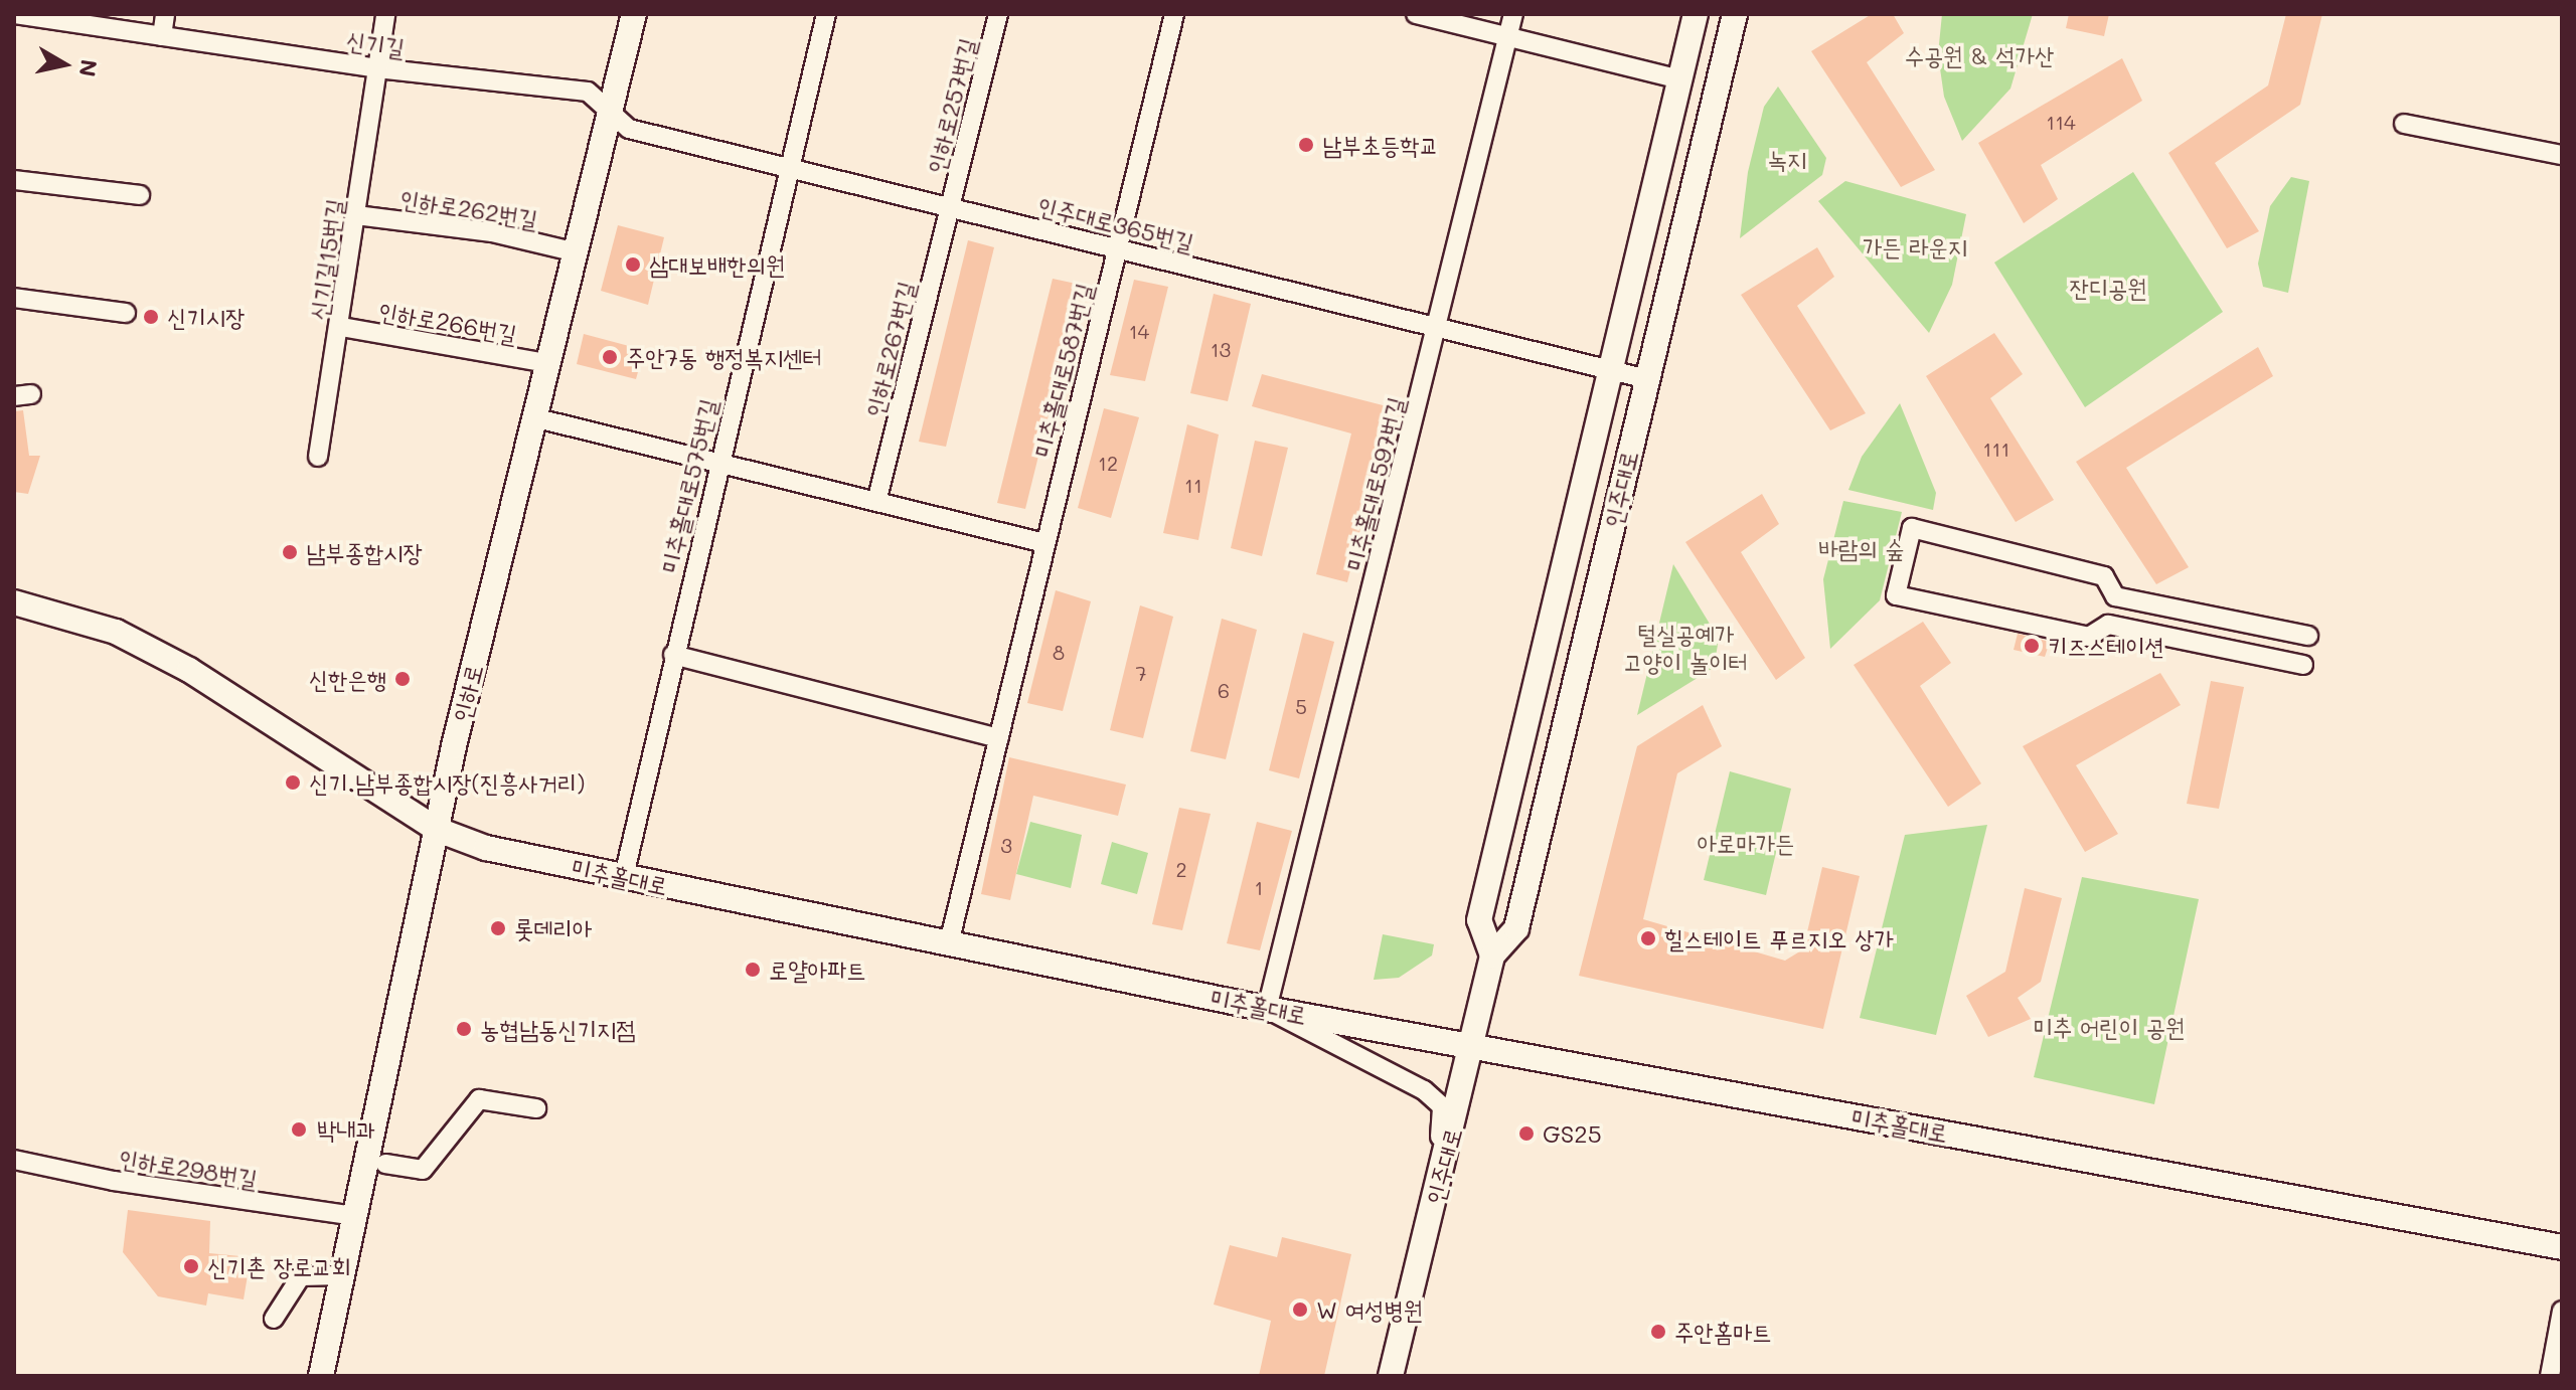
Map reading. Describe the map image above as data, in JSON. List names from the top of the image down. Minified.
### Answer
{"streets":{"main road":["인주대로","인하로","미추홀대로"],"street":["신기길","인하로257번길","인하로262번길","인주대로365번길","신기길15번길","인하로266번길","인하로267번길","미추홀대로587번길","미추홀대로597번길","미추홀대로575번길","인하로298번길"]},"crossings":[["신기길","인주대로365번길"],["신기길","신기길15번길"],["인하로257번길","인주대로365번길"],["인하로257번길","인하로267번길"],["인하로262번길","신기길15번길"],["인하로262번길","인하로"],["인주대로365번길","인하로267번길"],["인주대로365번길","미추홀대로587번길"],["인주대로365번길","미추홀대로597번길"],["인주대로365번길","미추홀대로575번길"],["인주대로365번길","인주대로"],["인주대로365번길","인하로"],["신기길15번길","인하로266번길"],["인하로266번길","인하로"],["미추홀대로587번길","미추홀대로"],["미추홀대로597번길","미추홀대로"],["미추홀대로575번길","미추홀대로"],["인주대로","미추홀대로"],["인하로","미추홀대로"],["인하로","인하로298번길"]],"parks":["수공원 & 석가산","녹지","가든 라운지","잔디공원","바람의 숲","털실공예가 고양이 놀이터","아로마가든","미추 어린이 공원"],"places":["남부초등학교","삼대보배한의원","신기시장","주안7동 행정복지센터","남부종합시장","키즈스테이션","신한은행","신기.남부종합시장(진흥사거리)","롯데리아","힐스테이트 푸르지오 상가","로얄아파트","농협남동신기지점","박내과","GS25","신기촌 장로교회","W 여성병원","주안홈마트"],"house_numbers":["114","14","13","111","12","11","8","7","6","5","3","2","1"],"north":"right"}
